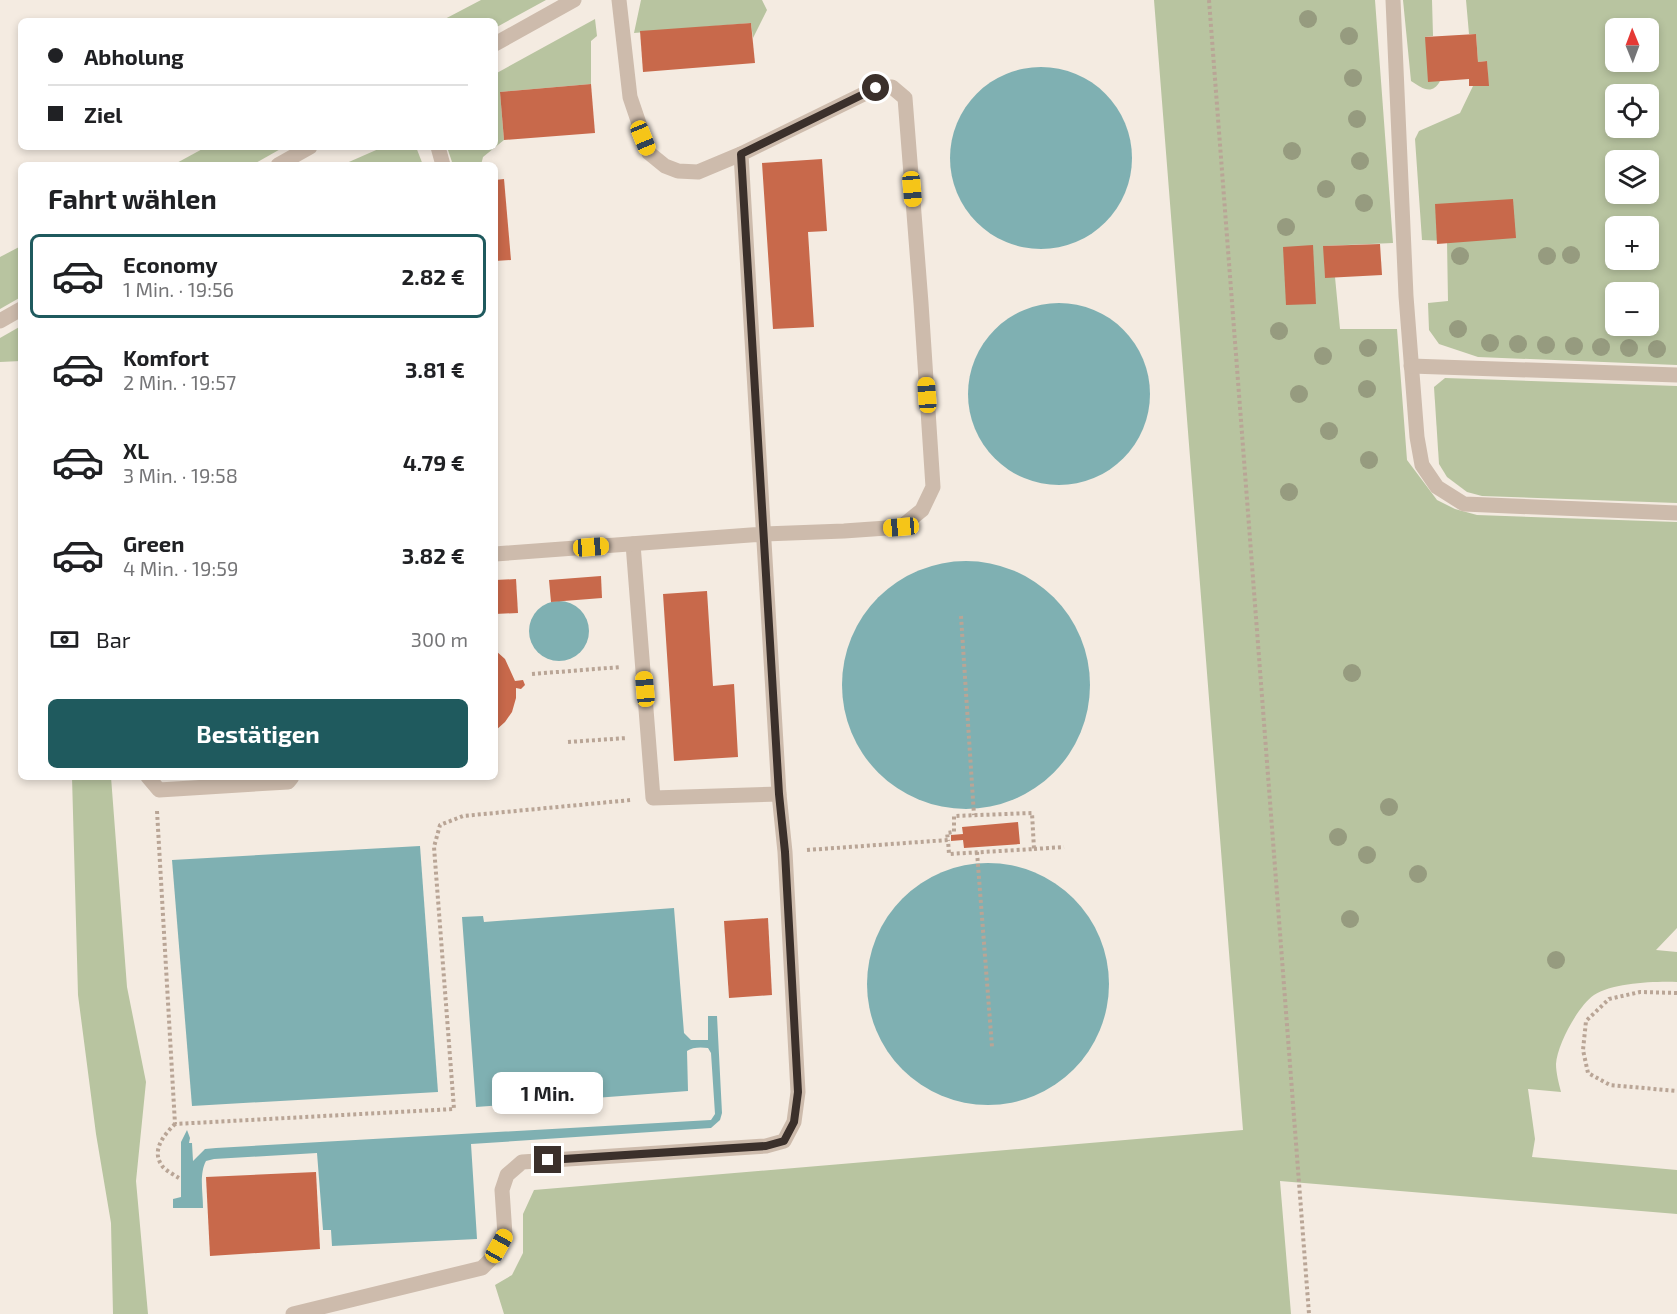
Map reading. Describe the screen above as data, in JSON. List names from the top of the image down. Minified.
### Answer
{"north":"top","page":{"map_buttons":["+","−"],"banner":["Abholung","Ziel"],"heading":"Fahrt wählen","list":[{"name":"Economy","note":"1 Min. · 19:56","value":"2.82 €"},{"name":"Komfort","note":"2 Min. · 19:57","value":"3.81 €"},{"name":"XL","note":"3 Min. · 19:58","value":"4.79 €"},{"name":"Green","note":"4 Min. · 19:59","value":"3.82 €"}],"pay":["Bar","300 m"],"buttons":"Bestätigen","bubble":"1 Min."}}
